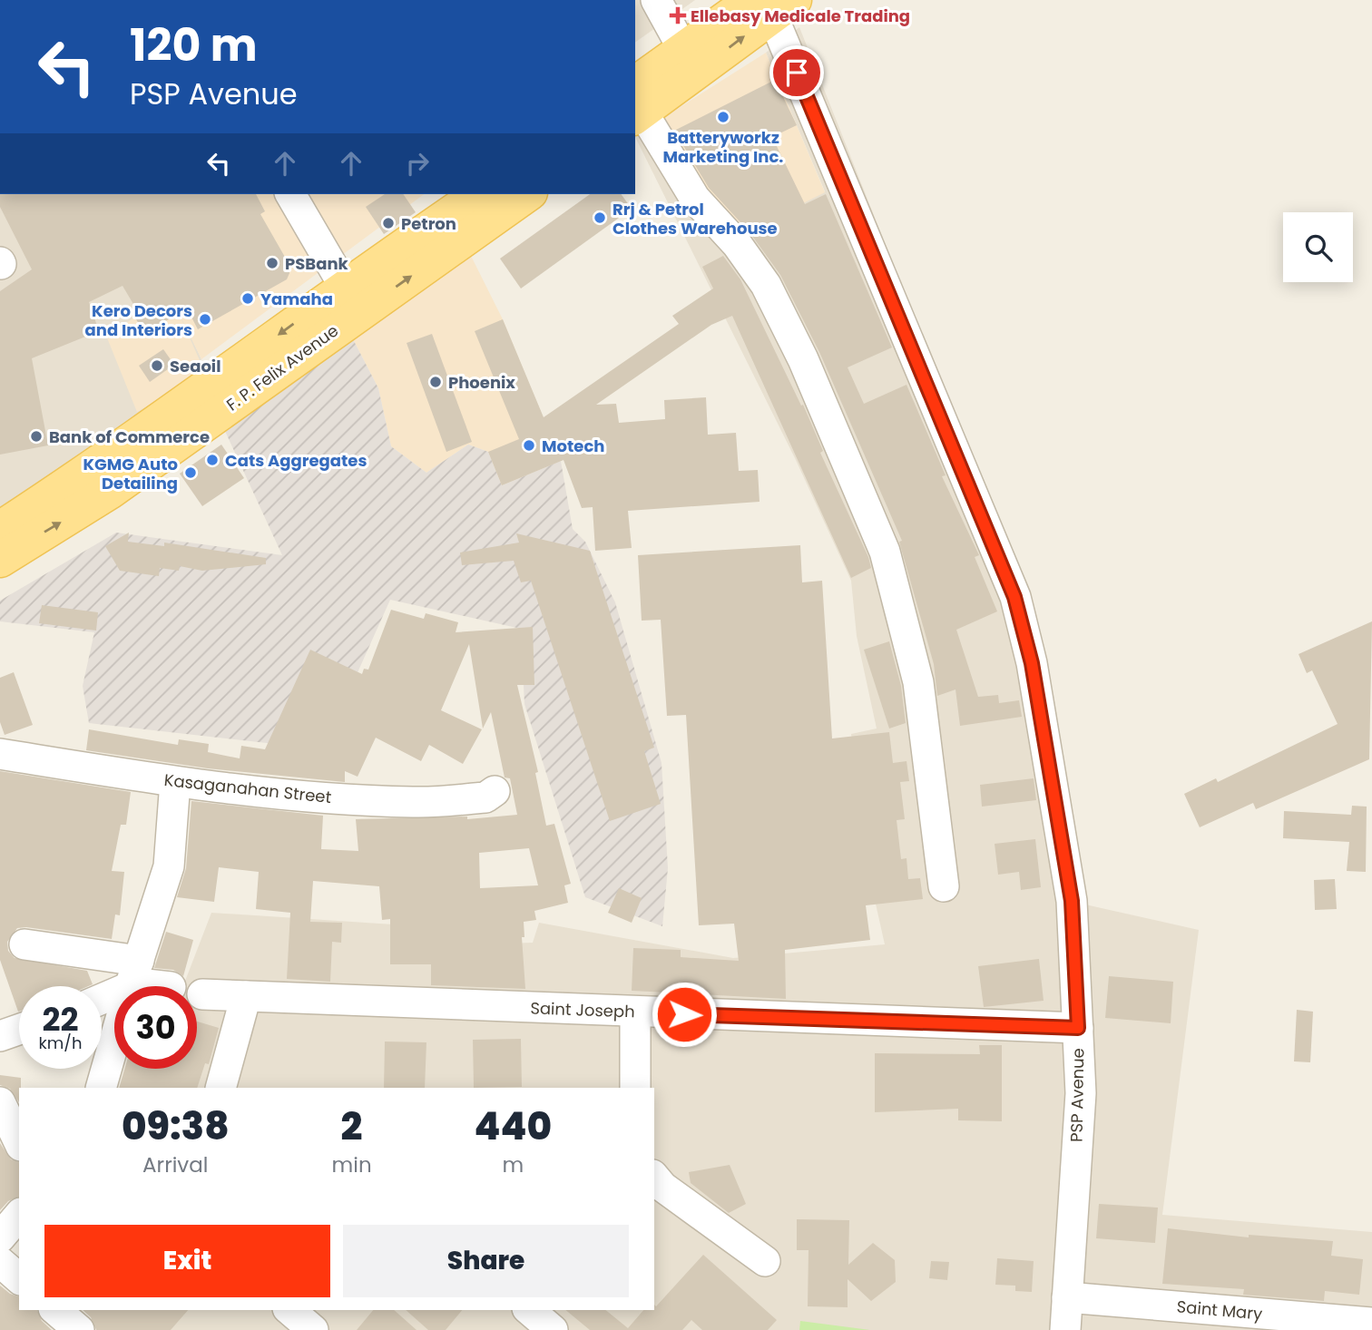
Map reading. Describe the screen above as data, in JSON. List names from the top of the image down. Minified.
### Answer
{"streets":{"main road":["F. P. Felix Avenue"],"street":["Kasaganahan Street","Saint Joseph","PSP Avenue","Saint Mary"]},"crossings":[["Saint Joseph","PSP Avenue"],["PSP Avenue","Saint Mary"]],"places":{"health":["Ellebasy Medicale Trading"],"other":["Batteryworkz Marketing Inc.","Rrj & Petrol Clothes Warehouse","Petron","PSBank","Yamaha","Kero Decors and Interiors","Seaoil","Phoenix","Bank of Commerce","Motech","Cats Aggregates","KGMG Auto Detailing"]},"page":{"turn":["120 m","PSP Avenue"],"speed":"22 km/h","limit":"30","eta":["09:38","Arrival","2","min","440","m"],"buttons":["Exit","Share"]}}
